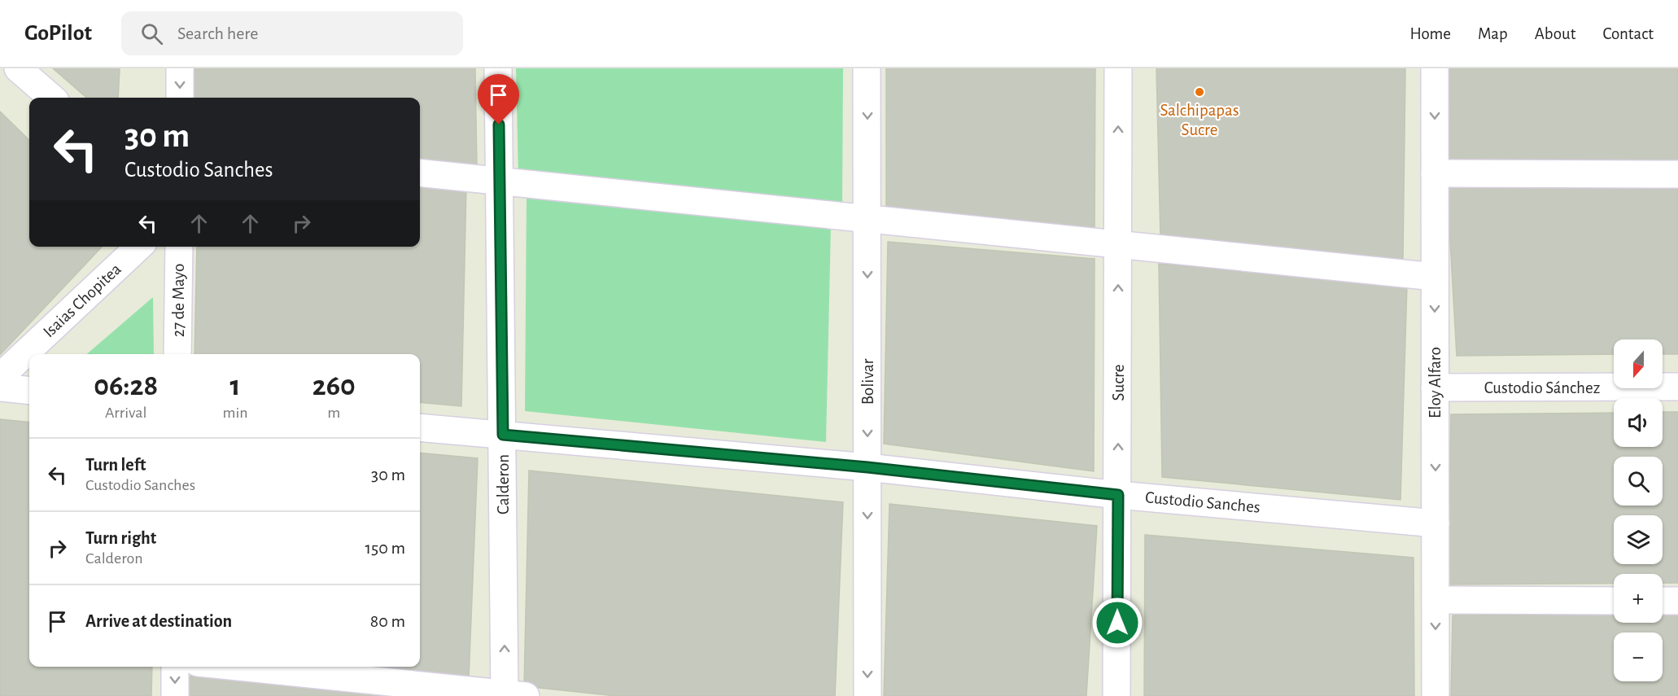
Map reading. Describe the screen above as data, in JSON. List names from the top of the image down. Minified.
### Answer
{"streets":{"street":["Isaias Chopitea","27 de Mayo","Bolivar","Sucre","Eloy Alfaro","Custodio Sánchez","Calderon","Custodio Sanches"]},"crossings":[["Bolivar","Custodio Sanches"],["Sucre","Custodio Sanches"],["Eloy Alfaro","Custodio Sánchez"],["Eloy Alfaro","Custodio Sanches"],["Calderon","Custodio Sanches"]],"one_way":["Bolivar","Sucre","Eloy Alfaro","Calderon"],"places":["Salchipapas Sucre"],"north":"bottom","page":{"header":"GoPilot","search":"Search here","nav":["Home","Map","About","Contact"],"turn":["30 m","Custodio Sanches"],"map_buttons":["+","−"],"eta":["06:28","Arrival","1","min","260","m"],"list":[{"name":"Turn left","note":"Custodio Sanches","value":"30 m"},{"name":"Turn right","note":"Calderon","value":"150 m"},{"name":"Arrive at destination","value":"80 m"}]}}
